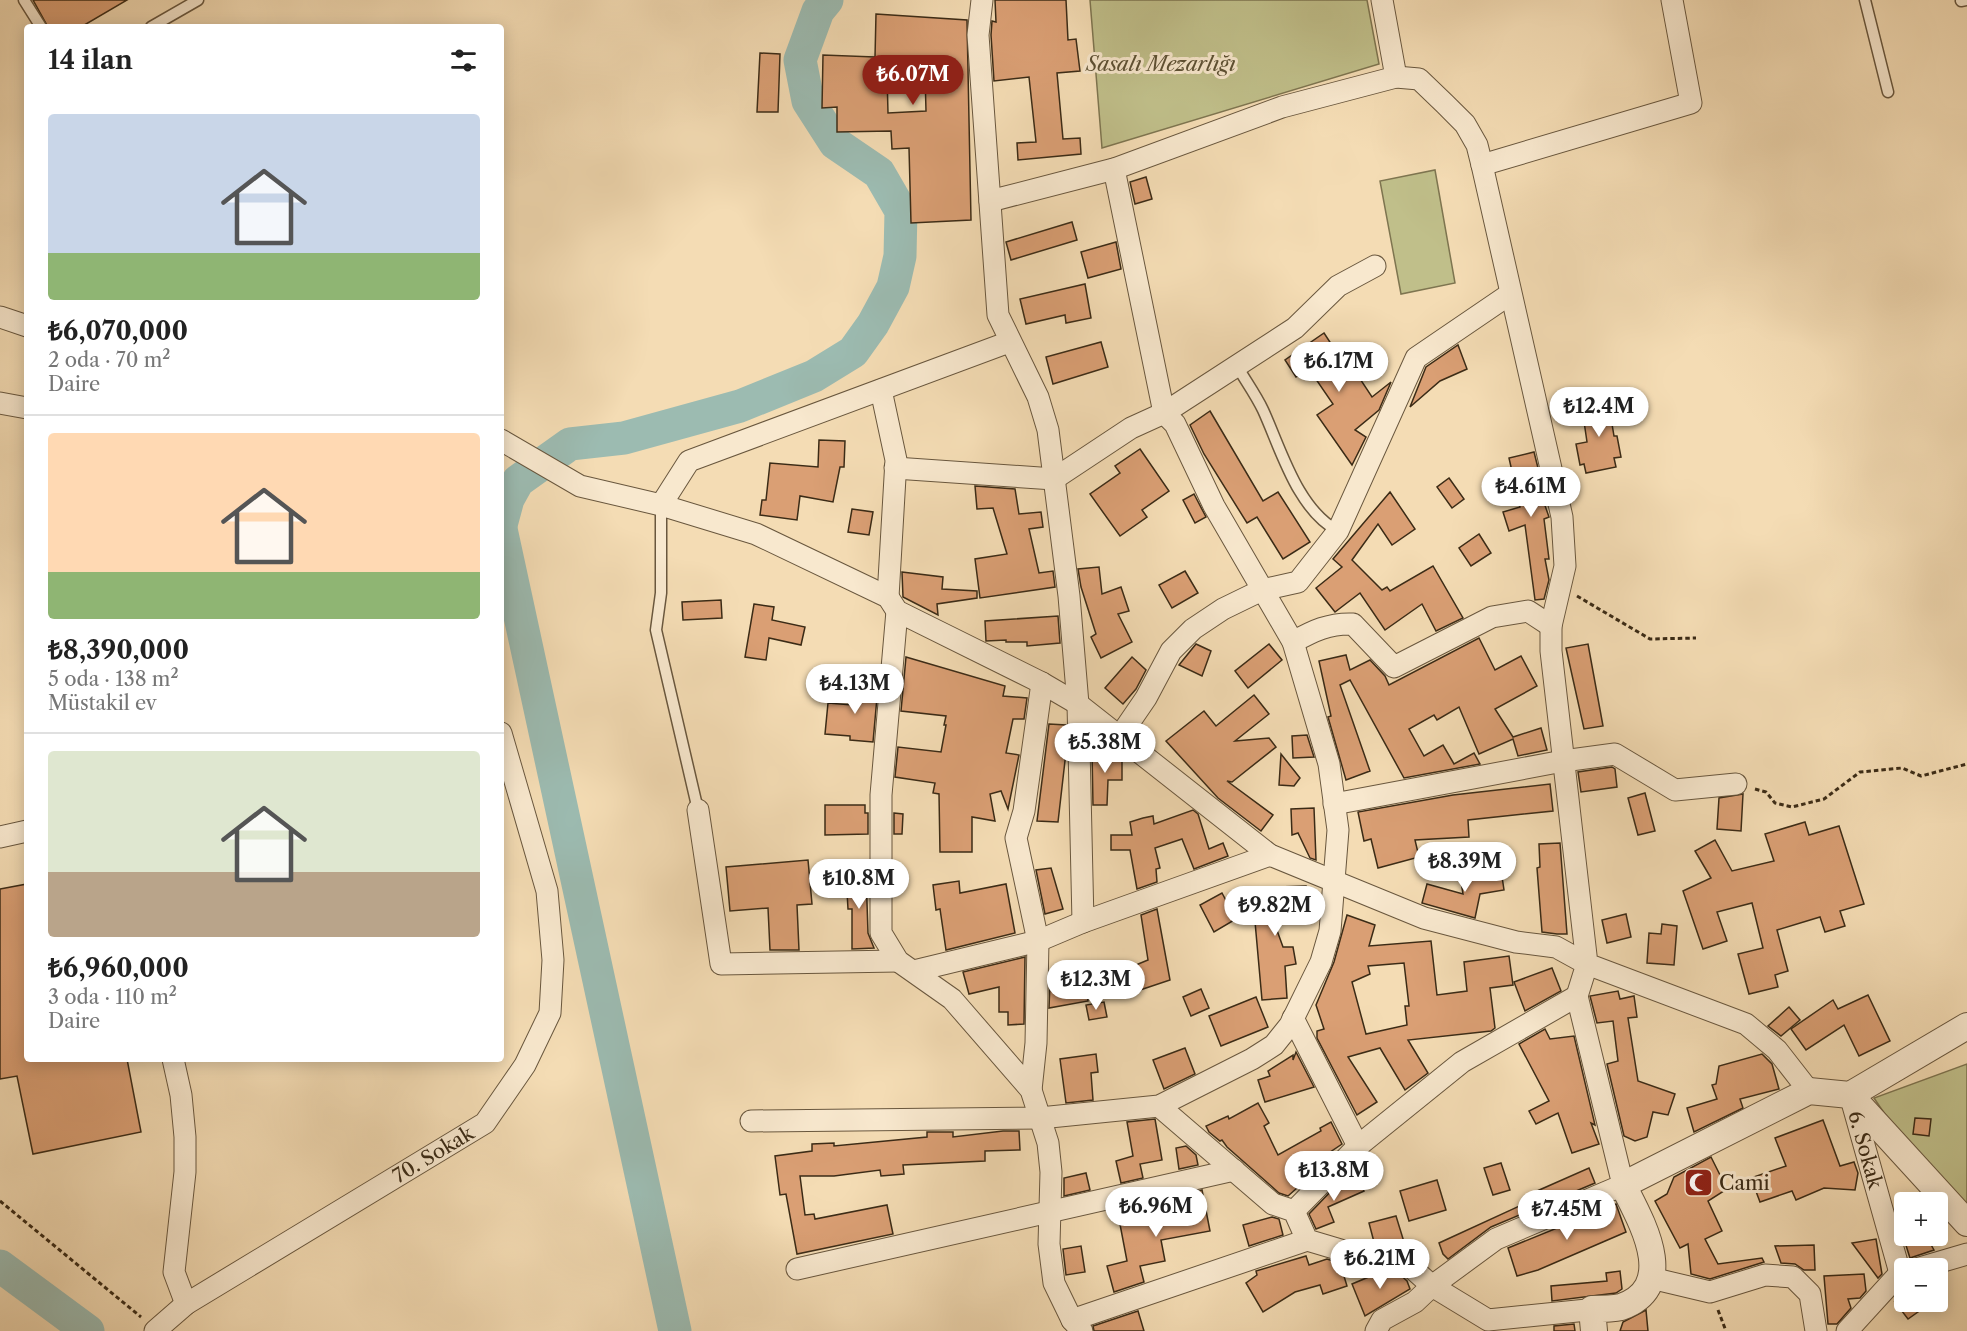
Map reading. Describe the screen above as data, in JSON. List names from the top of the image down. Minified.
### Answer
{"streets":{"street":["6. Sokak","70. Sokak"]},"parks":["Sasalı Mezarlığı"],"places":{"mosque":["Cami"]},"page":{"heading":"14 ilan","price":["₺6.07M","₺6.17M","₺12.4M","₺4.61M","₺4.13M","₺5.38M","₺8.39M","₺10.8M","₺9.82M","₺12.3M","₺13.8M","₺6.96M","₺7.45M","₺6.21M"],"list":[{"name":"₺6,070,000","note":"2 oda · 70 m² · Daire"},{"name":"₺8,390,000","note":"5 oda · 138 m² · Müstakil ev"},{"name":"₺6,960,000","note":"3 oda · 110 m² · Daire"}],"map_buttons":["+","−"]}}
